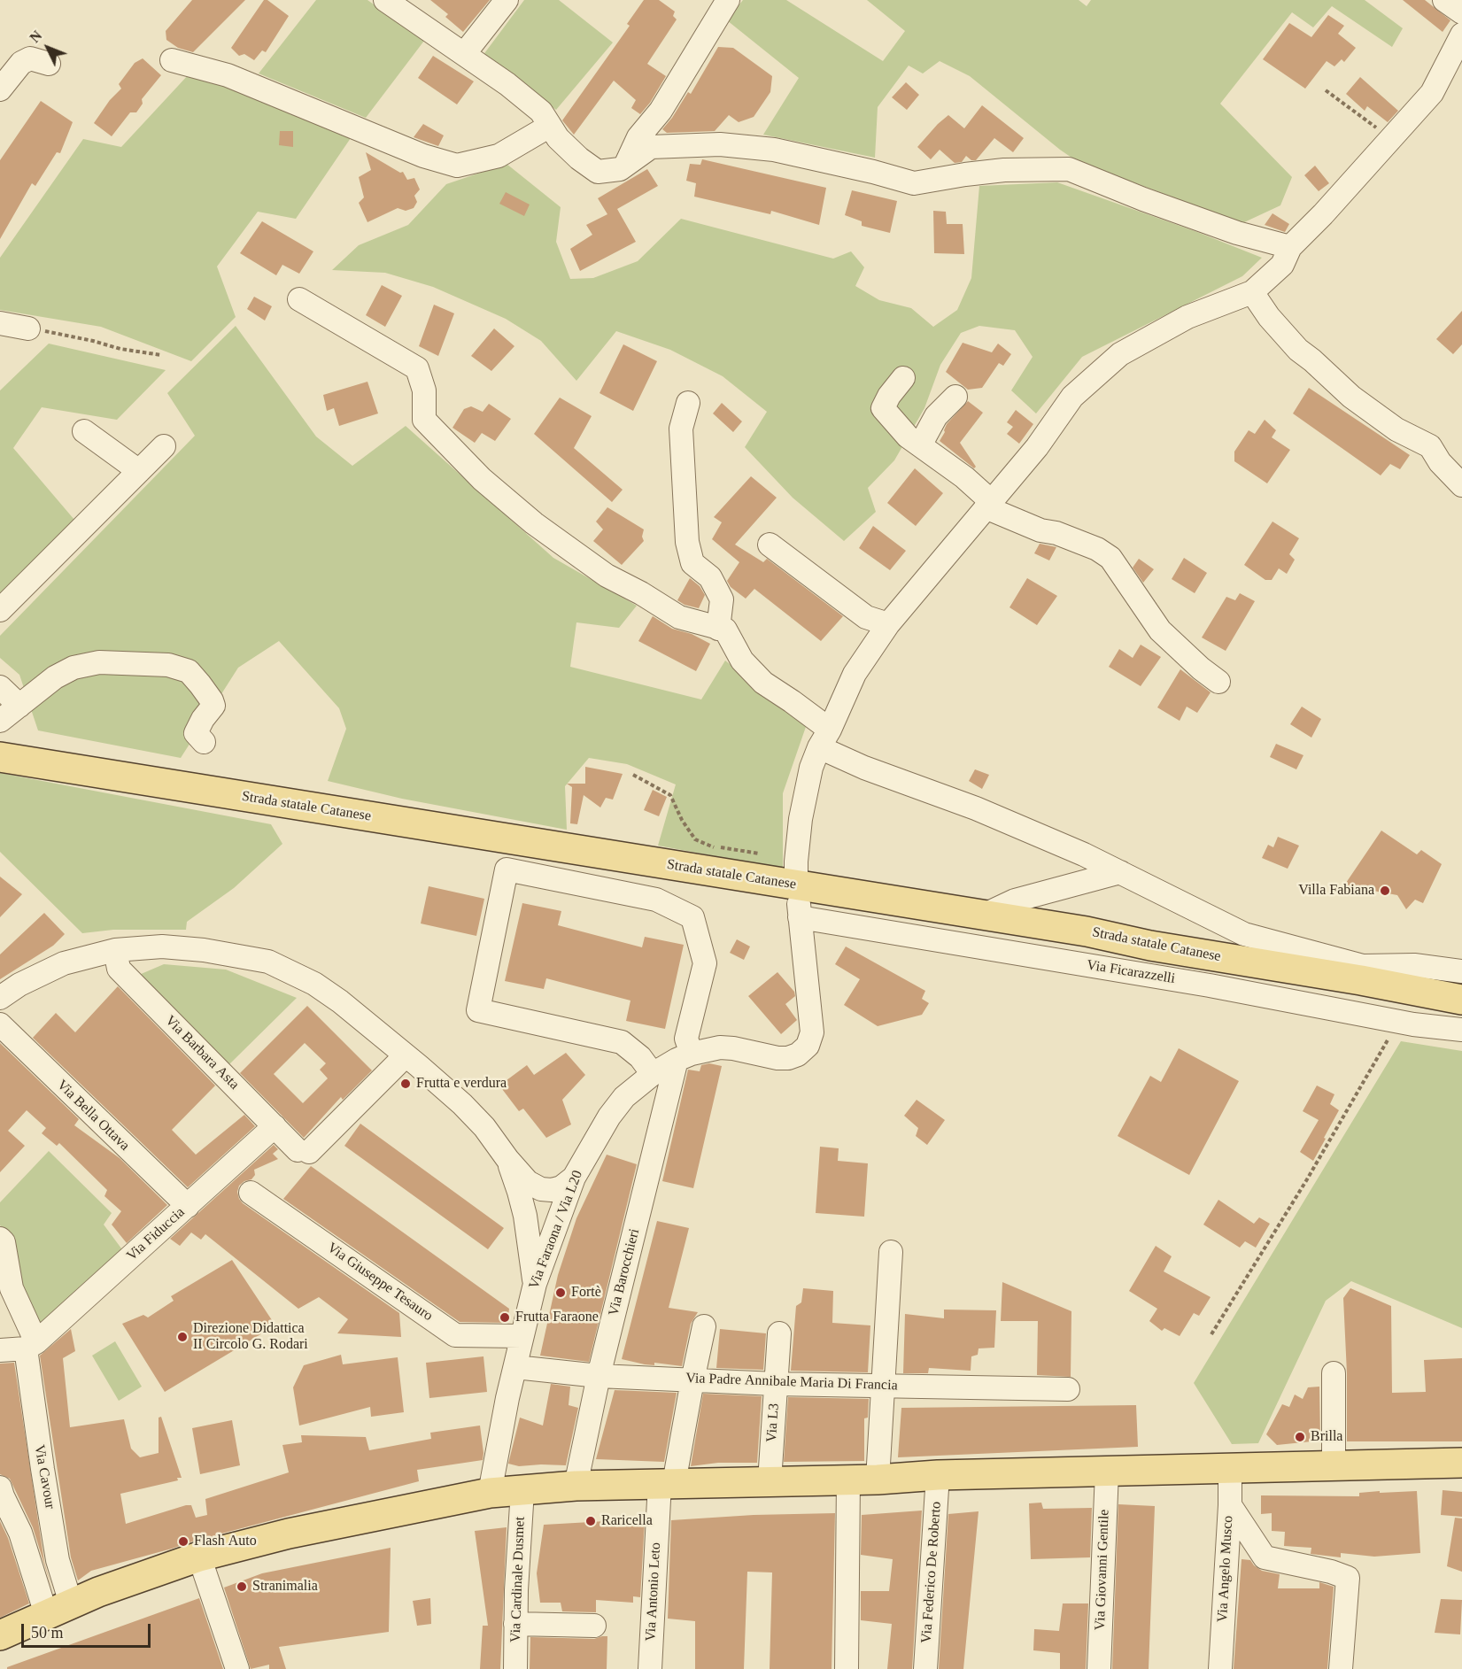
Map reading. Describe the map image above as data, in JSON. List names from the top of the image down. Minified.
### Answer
{"streets":{"main road":["Strada statale Catanese"],"street":["Via Ficarazzelli","Via Barbara Asta","Via Bella Ottava","Via Faraona / Via L20","Via Fiduccia","Via Barocchieri","Via Giuseppe Tesauro","Via Padre Annibale Maria Di Francia","Via L3","Via Cavour","Via Angelo Musco","Via Giovanni Gentile","Via Federico De Roberto","Via Cardinale Dusmet","Via Antonio Leto"]},"crossings":[["Via Ficarazzelli","Via Faraona / Via L20"],["Via Barbara Asta","Via Fiduccia"],["Via Bella Ottava","Via Fiduccia"],["Via Faraona / Via L20","Via Barocchieri"],["Via Faraona / Via L20","Via Giuseppe Tesauro"],["Via Faraona / Via L20","Via Padre Annibale Maria Di Francia"],["Via Fiduccia","Via Cavour"],["Via Barocchieri","Via Padre Annibale Maria Di Francia"],["Via Padre Annibale Maria Di Francia","Via L3"],["Via Padre Annibale Maria Di Francia","Via Antonio Leto"]],"places":["Villa Fabiana","Frutta e verdura","Fortè","Frutta Faraone","Direzione Didattica II Circolo G. Rodari","Brilla","Raricella","Flash Auto","Stranimalia"],"scale_bar":"50 m","north":"top left"}
